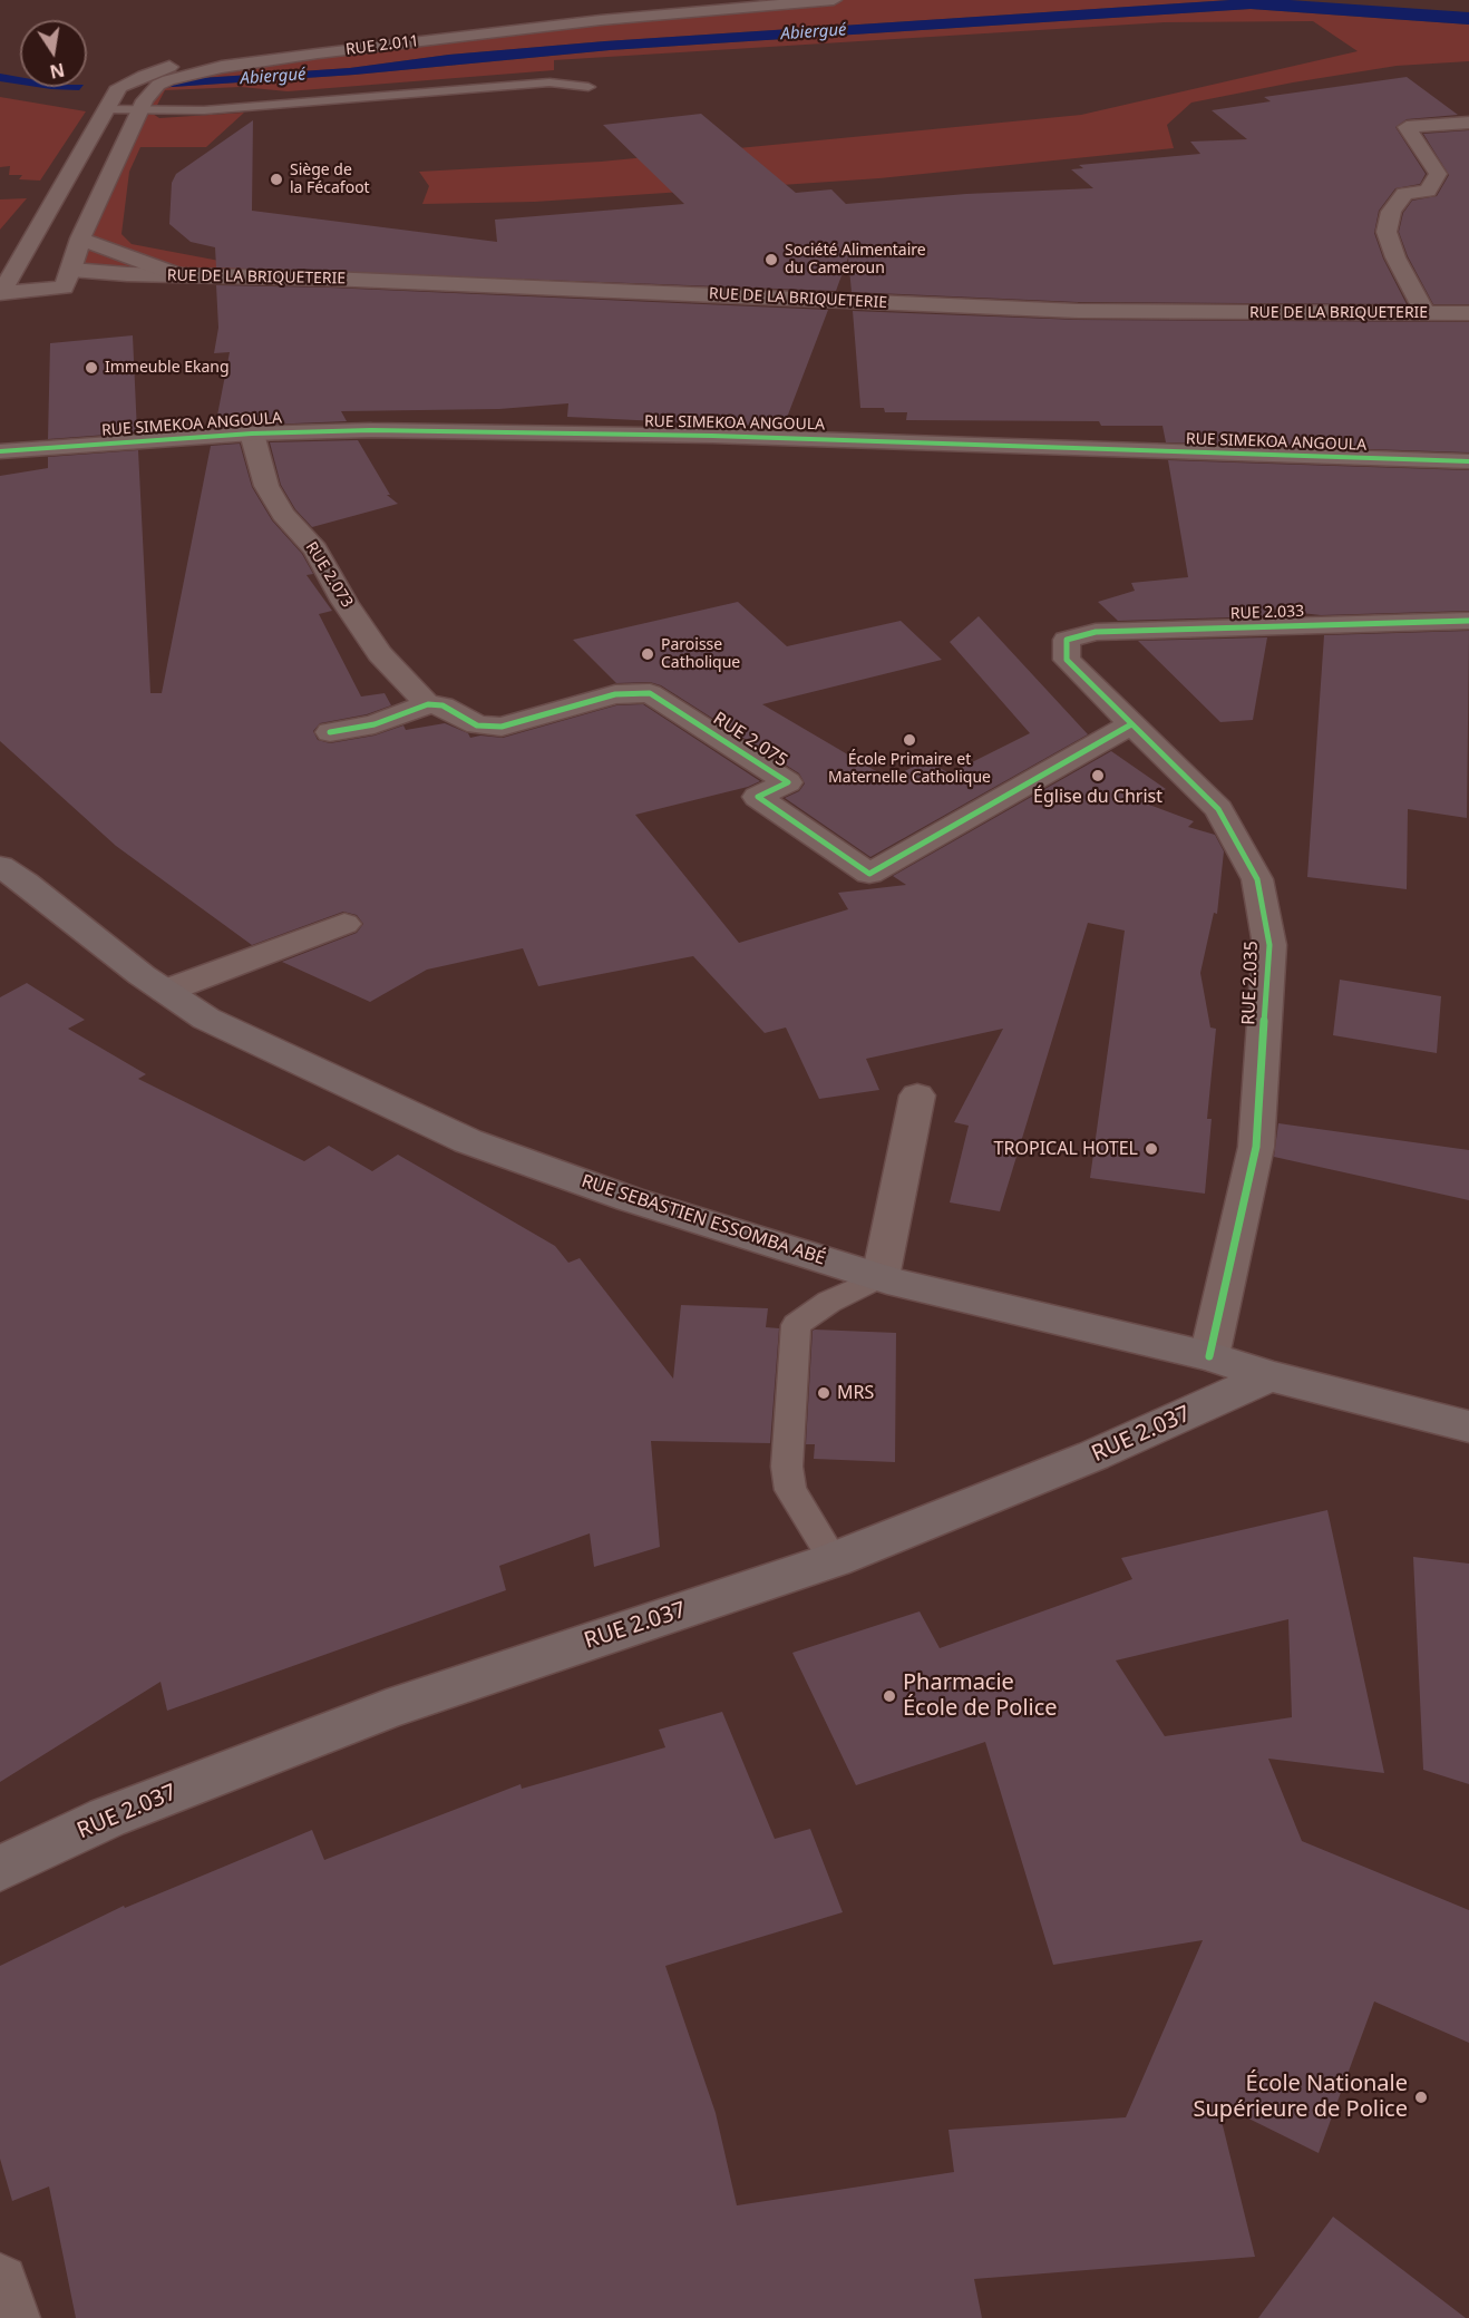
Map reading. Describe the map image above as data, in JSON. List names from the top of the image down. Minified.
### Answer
{"streets":{"main road":["RUE SEBASTIEN ESSOMBA ABÉ","RUE 2.037"],"street":["RUE 2.011","RUE DE LA BRIQUETERIE","RUE SIMEKOA ANGOULA","RUE 2.073","RUE 2.033","RUE 2.075","RUE 2.035"]},"crossings":[["RUE 2.011","RUE DE LA BRIQUETERIE"],["RUE SIMEKOA ANGOULA","RUE 2.073"],["RUE 2.073","RUE 2.075"],["RUE 2.033","RUE 2.035"],["RUE 2.075","RUE 2.035"],["RUE 2.035","RUE SEBASTIEN ESSOMBA ABÉ"],["RUE SEBASTIEN ESSOMBA ABÉ","RUE 2.037"]],"water":["Abiergué"],"places":["Siège de la Fécafoot","Société Alimentaire du Cameroun","Immeuble Ekang","Paroisse Catholique","École Primaire et Maternelle Catholique","Église du Christ","TROPICAL HOTEL","MRS","Pharmacie École de Police","École Nationale Supérieure de Police"],"north":"bottom"}
